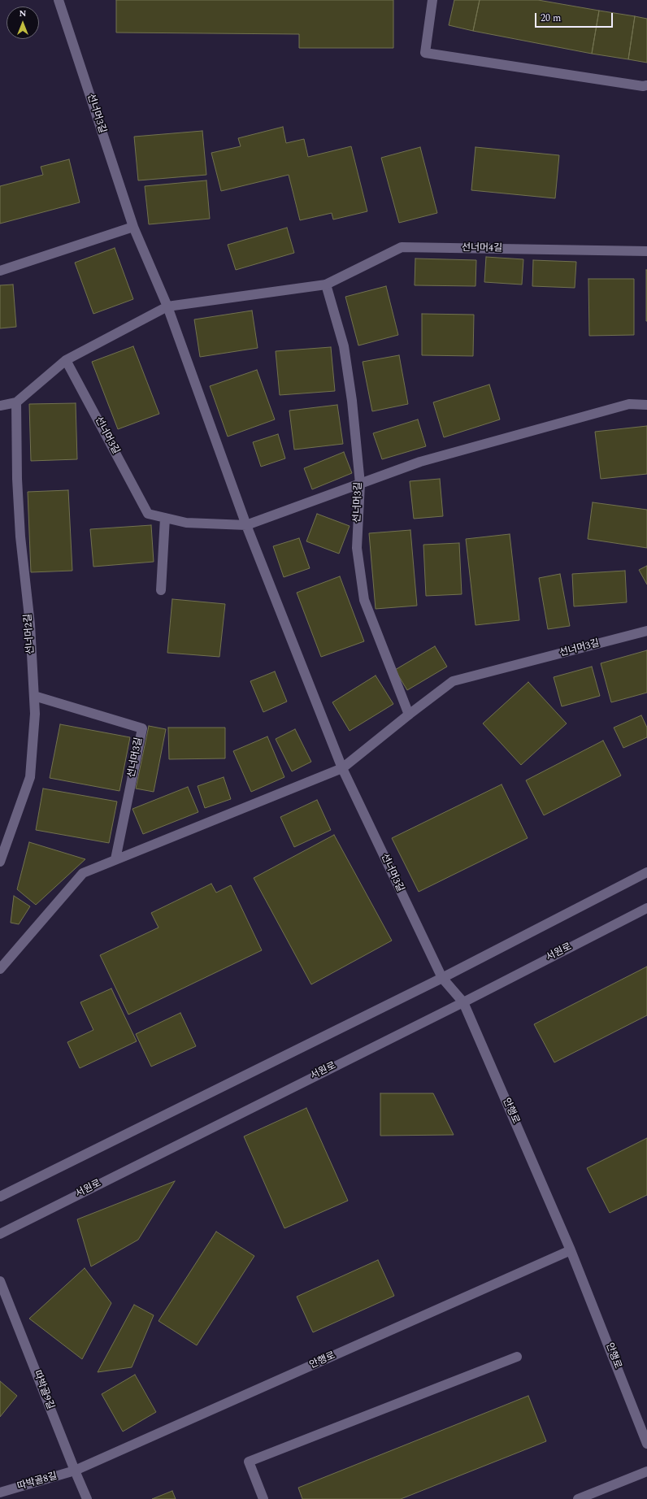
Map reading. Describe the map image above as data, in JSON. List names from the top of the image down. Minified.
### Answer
{"streets":{"street":["선너머3길","선너머4길","선너머2길","서원로","안행로","따박골9길","따박골8길"]},"crossings":[["선너머3길","선너머4길"],["선너머3길","선너머2길"],["선너머3길","안행로"],["서원로","안행로"],["안행로","따박골9길"],["안행로","따박골8길"],["따박골9길","따박골8길"]],"scale_bar":"20 m","north":"top"}
